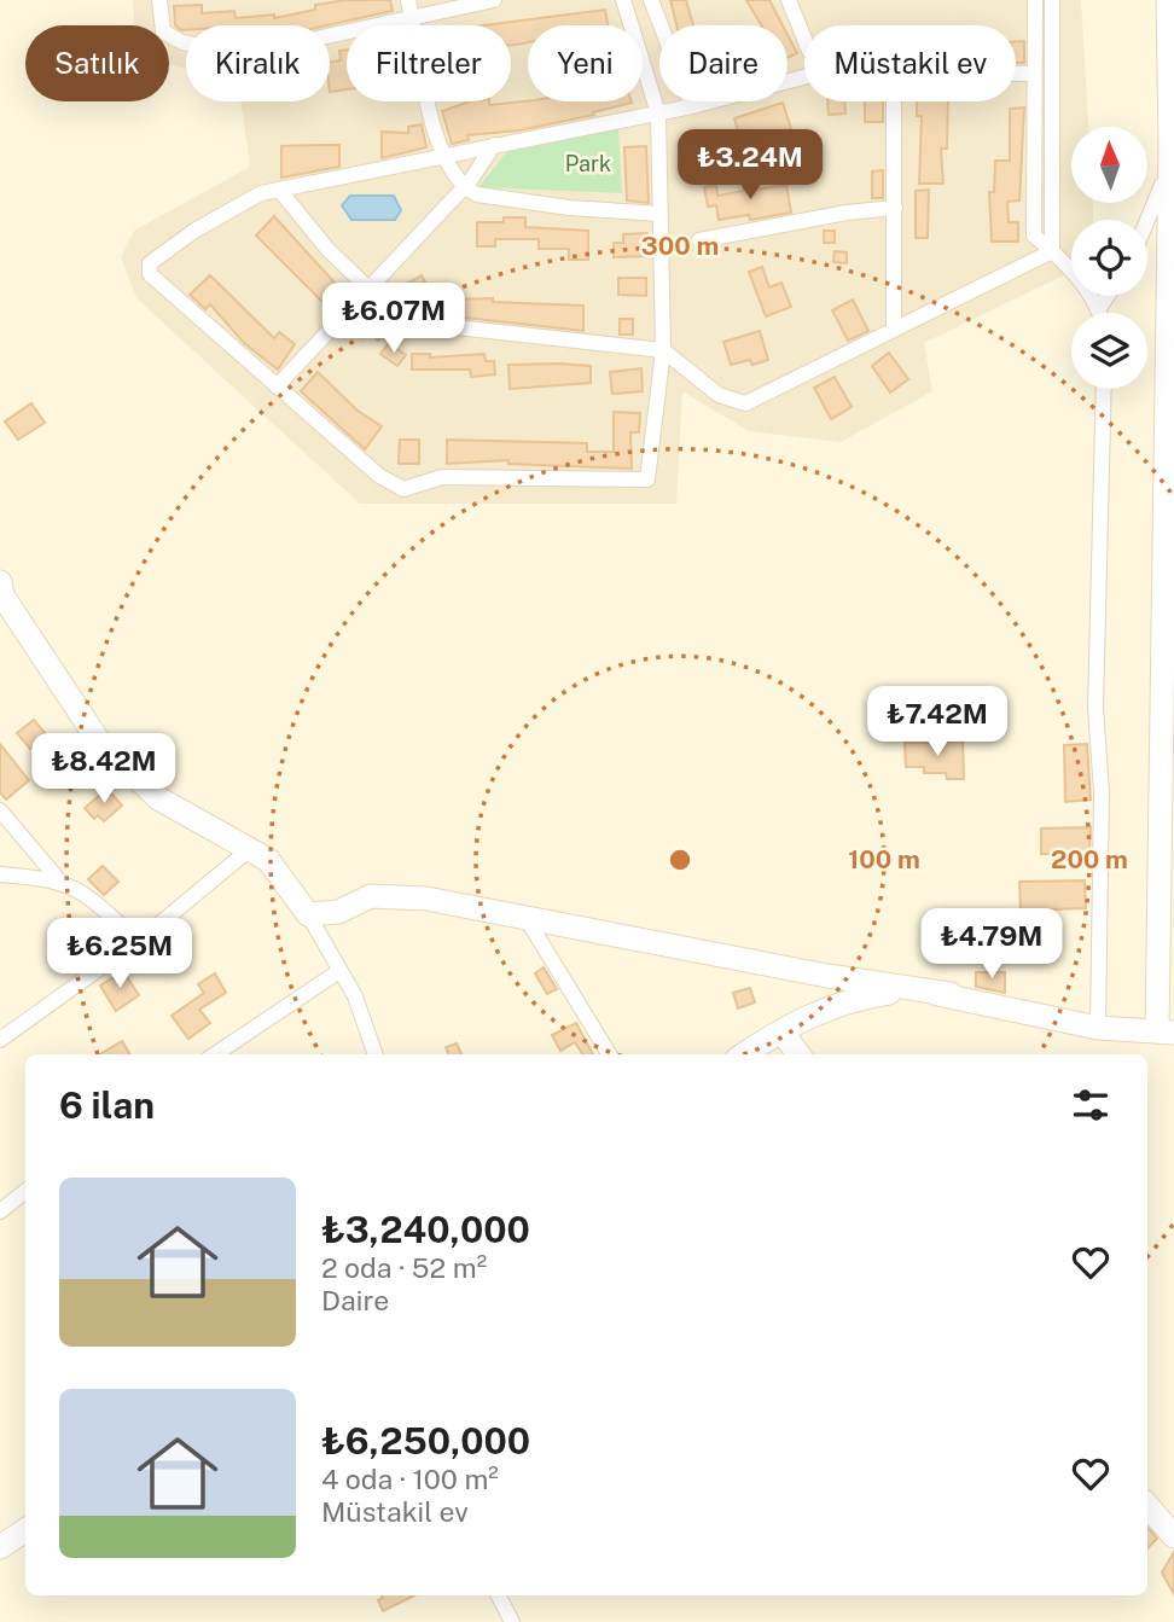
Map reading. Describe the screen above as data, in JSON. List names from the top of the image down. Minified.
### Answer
{"parks":["Park"],"north":"top","page":{"chip":["Satılık","Kiralık","Filtreler","Yeni","Daire","Müstakil ev"],"price":["₺3.24M","₺6.07M","₺7.42M","₺8.42M","₺4.79M","₺6.25M"],"heading":"6 ilan","list":[{"name":"₺3,240,000","note":"2 oda · 52 m² · Daire"},{"name":"₺6,250,000","note":"4 oda · 100 m² · Müstakil ev"}]},"rings":["300 m","100 m","200 m"]}
